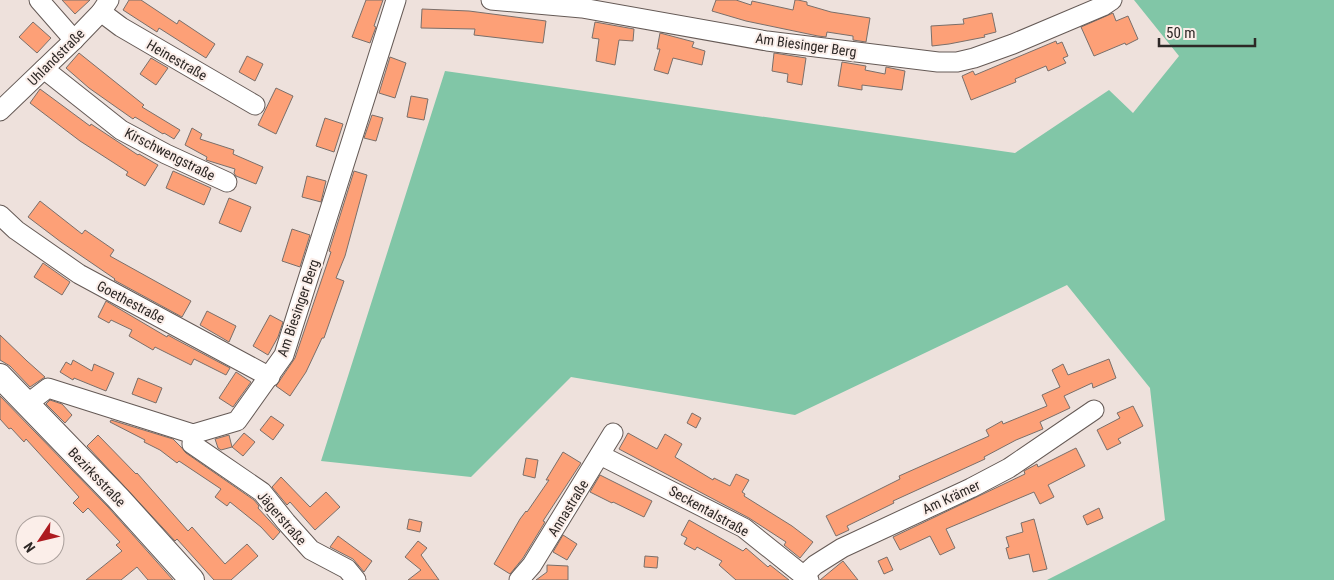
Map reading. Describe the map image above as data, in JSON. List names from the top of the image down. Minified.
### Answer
{"streets":{"main road":["Bezirksstraße"],"street":["Am Biesinger Berg","Uhlandstraße","Heinestraße","Kirschwengstraße","Goethestraße","Am Krämer","Annastraße","Seckentalstraße","Jägerstraße"]},"crossings":[["Am Biesinger Berg","Goethestraße"],["Am Biesinger Berg","Jägerstraße"],["Uhlandstraße","Heinestraße"],["Uhlandstraße","Kirschwengstraße"],["Am Krämer","Seckentalstraße"],["Annastraße","Seckentalstraße"]],"scale_bar":"50 m","north":"bottom left"}
